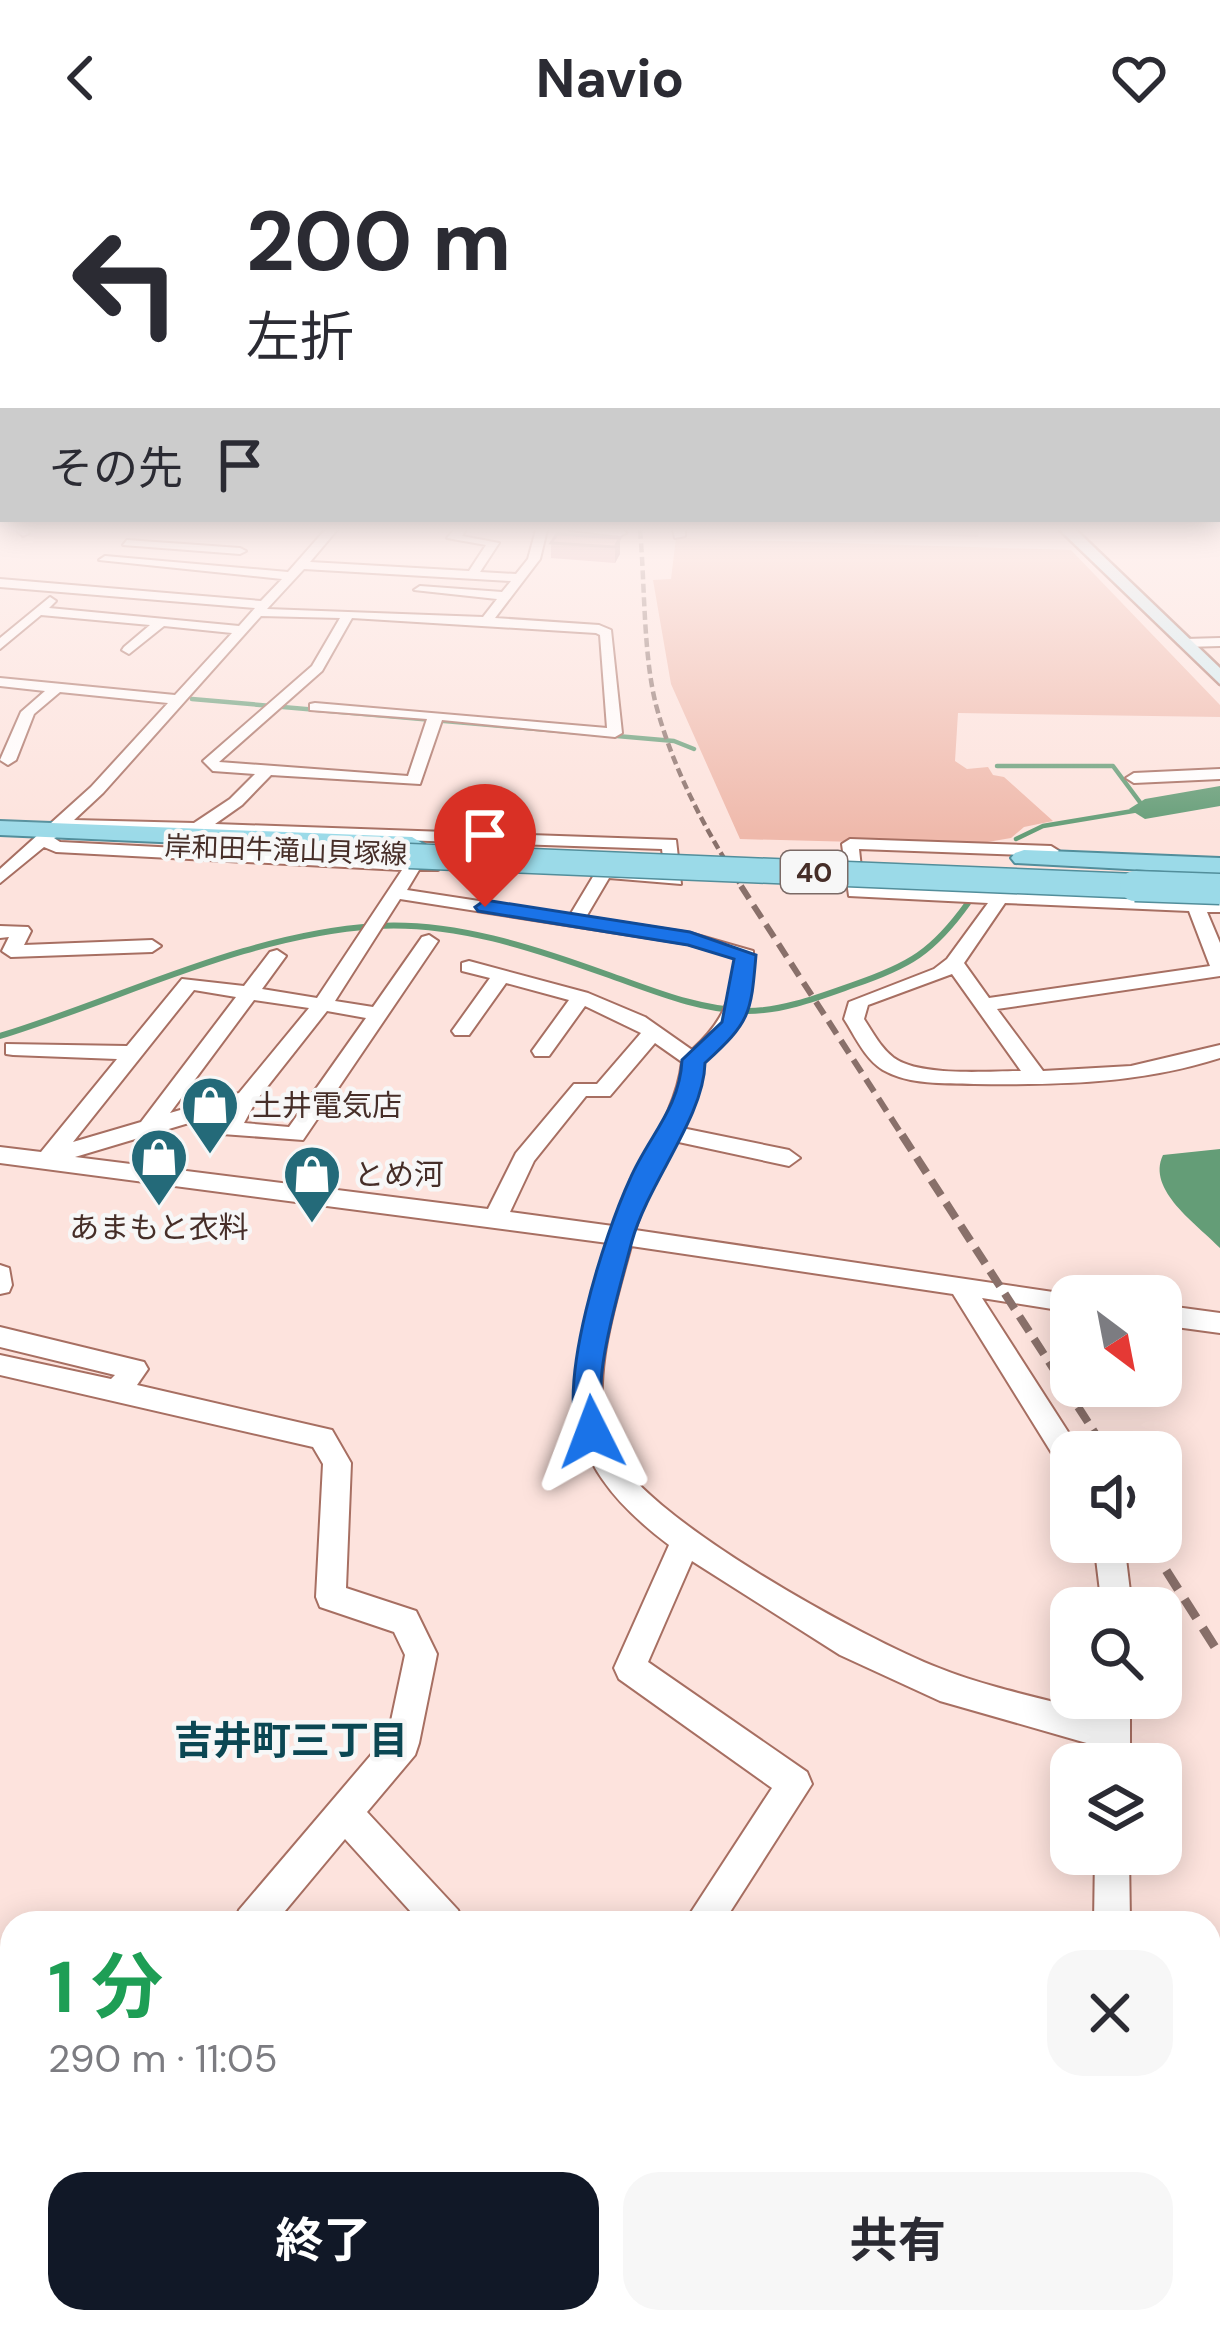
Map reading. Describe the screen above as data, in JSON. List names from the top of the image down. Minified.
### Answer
{"streets":{"main road":["岸和田牛滝山貝塚線","40"]},"districts":["吉井町三丁目"],"places":{"shop":["土井電気店","あまもと衣料","とめ河"]},"north":"bottom right","page":{"header":"Navio","turn":["200 m","左折"],"then":"その先","heading":["1 分","290 m · 11:05"],"buttons":["終了","共有"]}}
